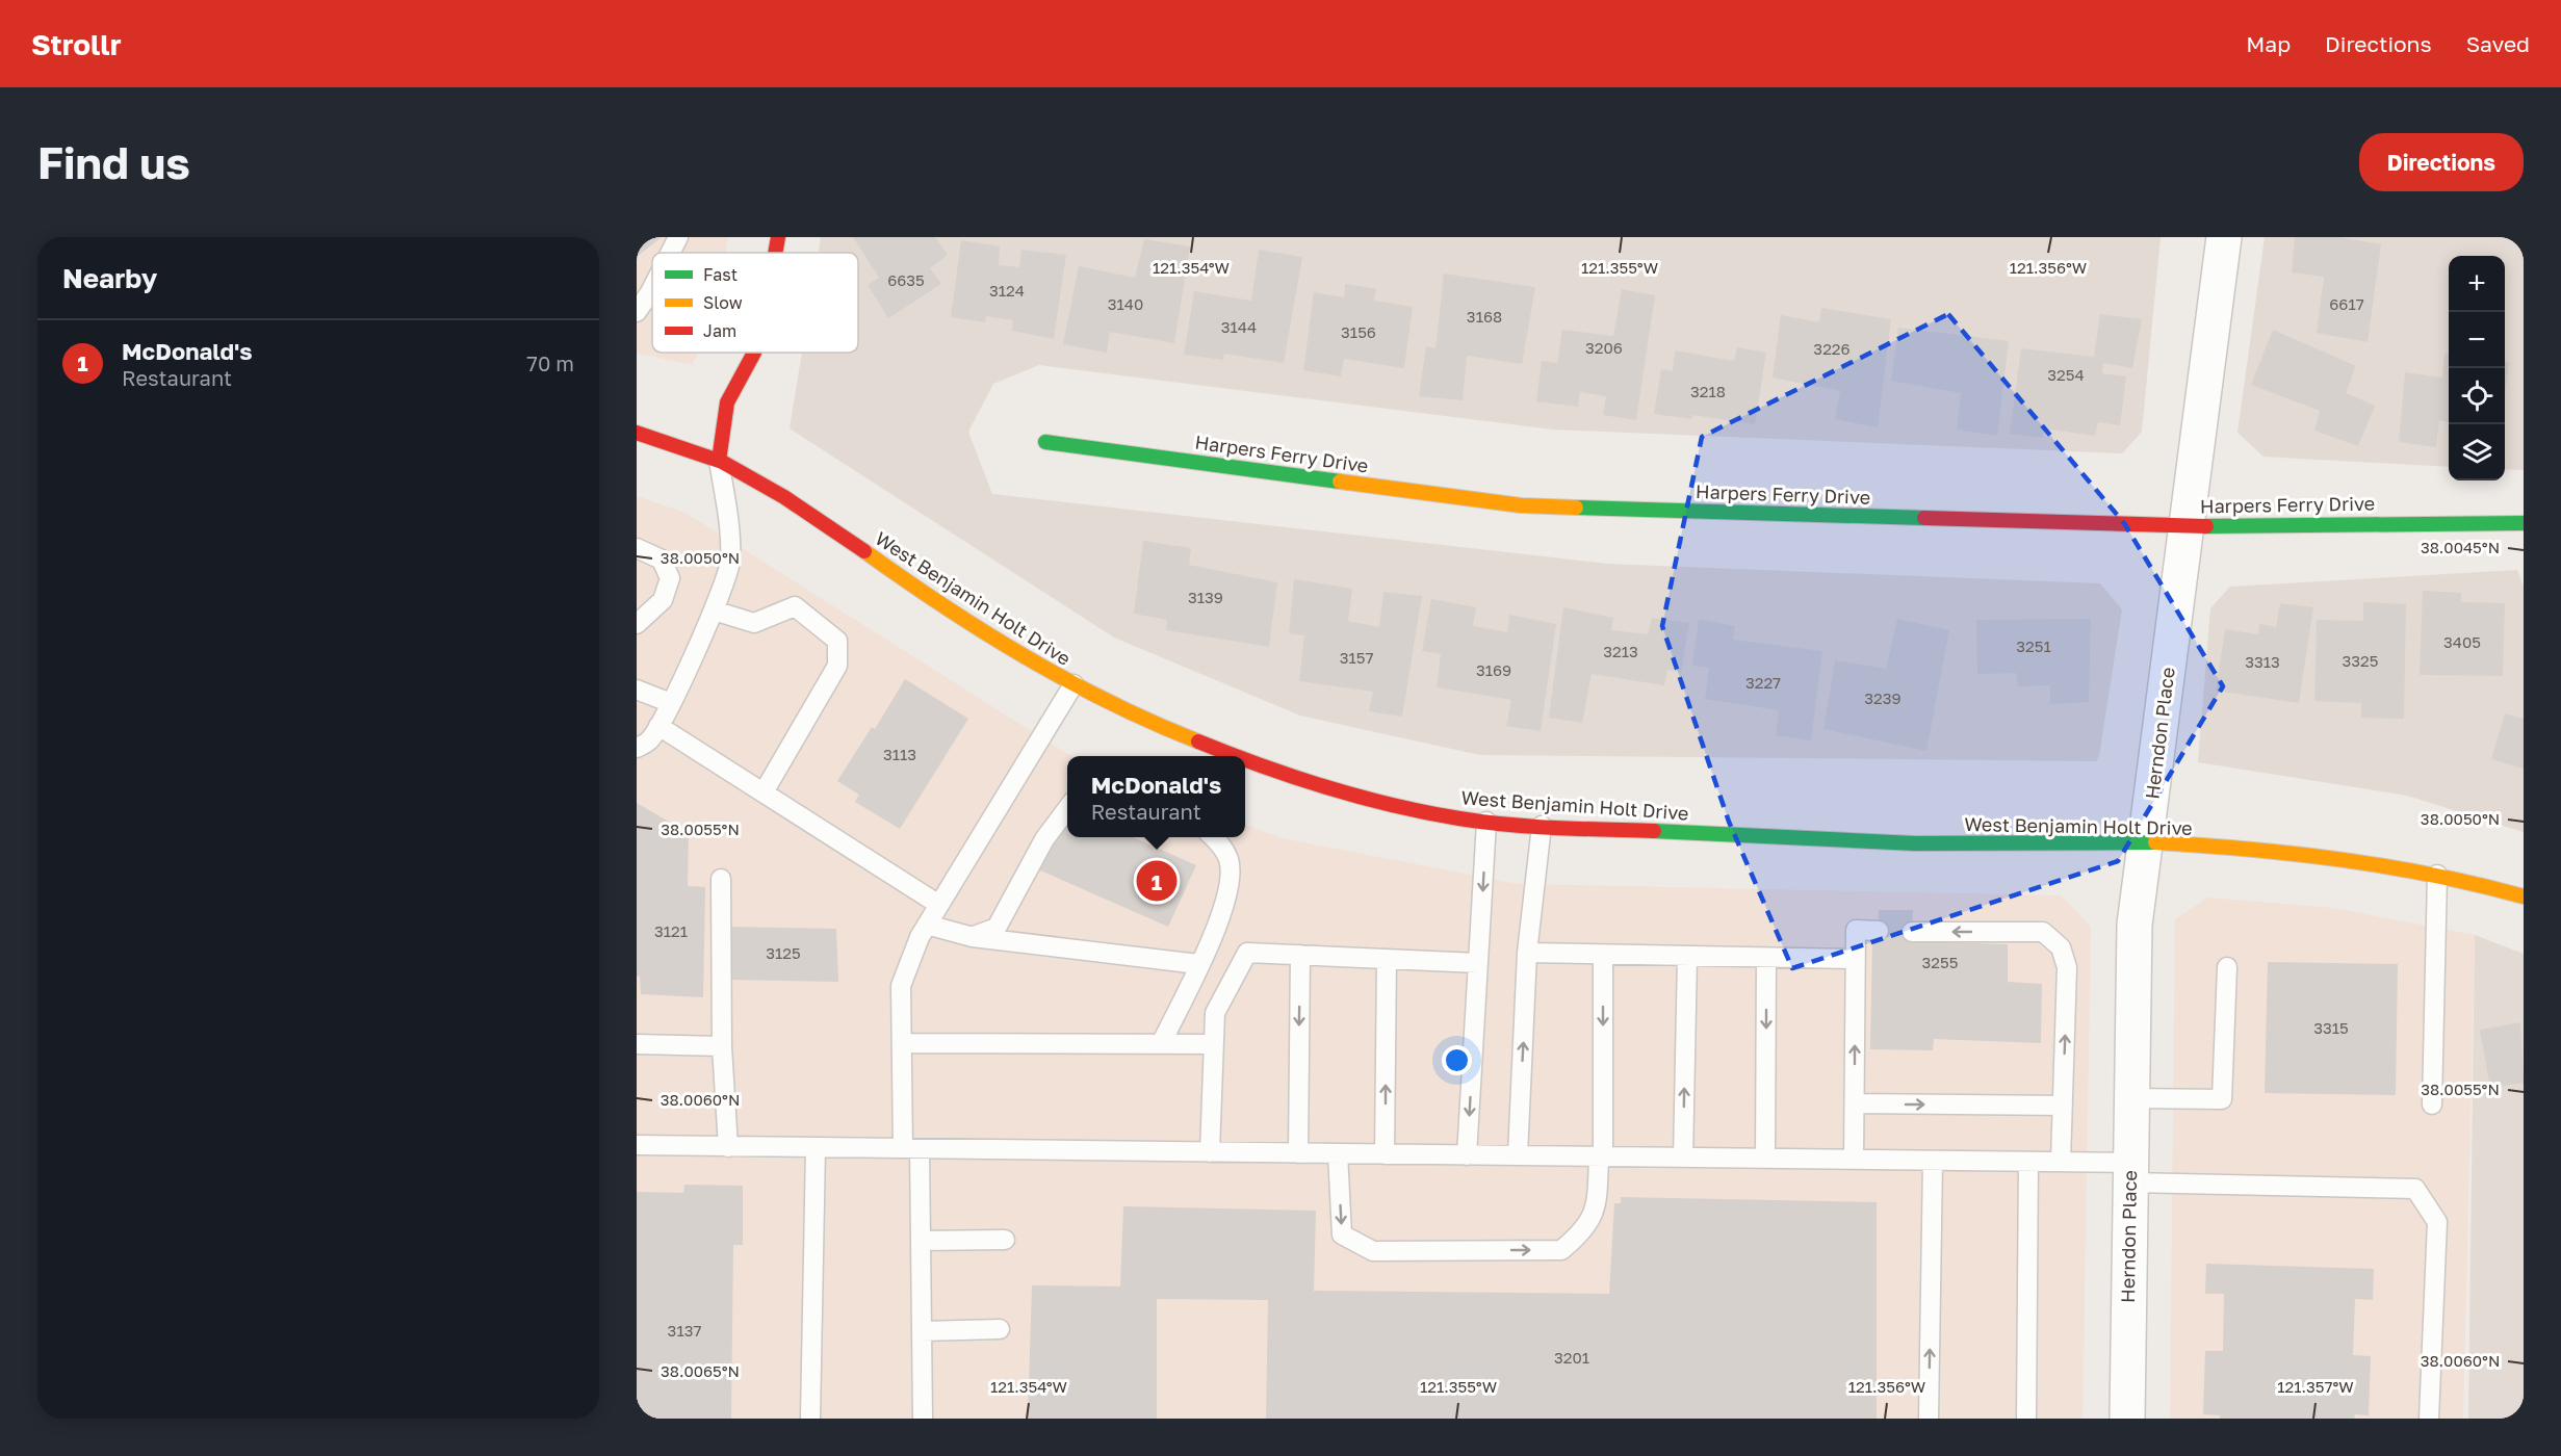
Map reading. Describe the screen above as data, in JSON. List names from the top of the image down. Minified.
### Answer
{"streets":{"main road":["Harpers Ferry Drive","West Benjamin Holt Drive"],"street":["Herndon Place"]},"crossings":[["Harpers Ferry Drive","Herndon Place"],["West Benjamin Holt Drive","Herndon Place"]],"house_numbers":["6635","3124","3140","6617","3168","3144","3156","3206","3226","3254","3218","3139","3405","3251","3213","3157","3325","3313","3169","3227","3239","3113","3121","3125","3255","3315","3137","3201"],"legend":["Fast","Slow","Jam"],"page":{"header":"Strollr","nav":["Map","Directions","Saved"],"buttons":"Directions","title":"Find us","heading":"Nearby","map_buttons":["+","−"],"list":[{"mark":"1","name":"McDonald's","note":"Restaurant","value":"70 m"}],"popup":["McDonald's","Restaurant"],"pins":"1"},"coordinates":["121.354°W","121.355°W","121.356°W","38.0045°N","38.0050°N","38.0055°N","38.0060°N","38.0065°N","121.357°W"]}
